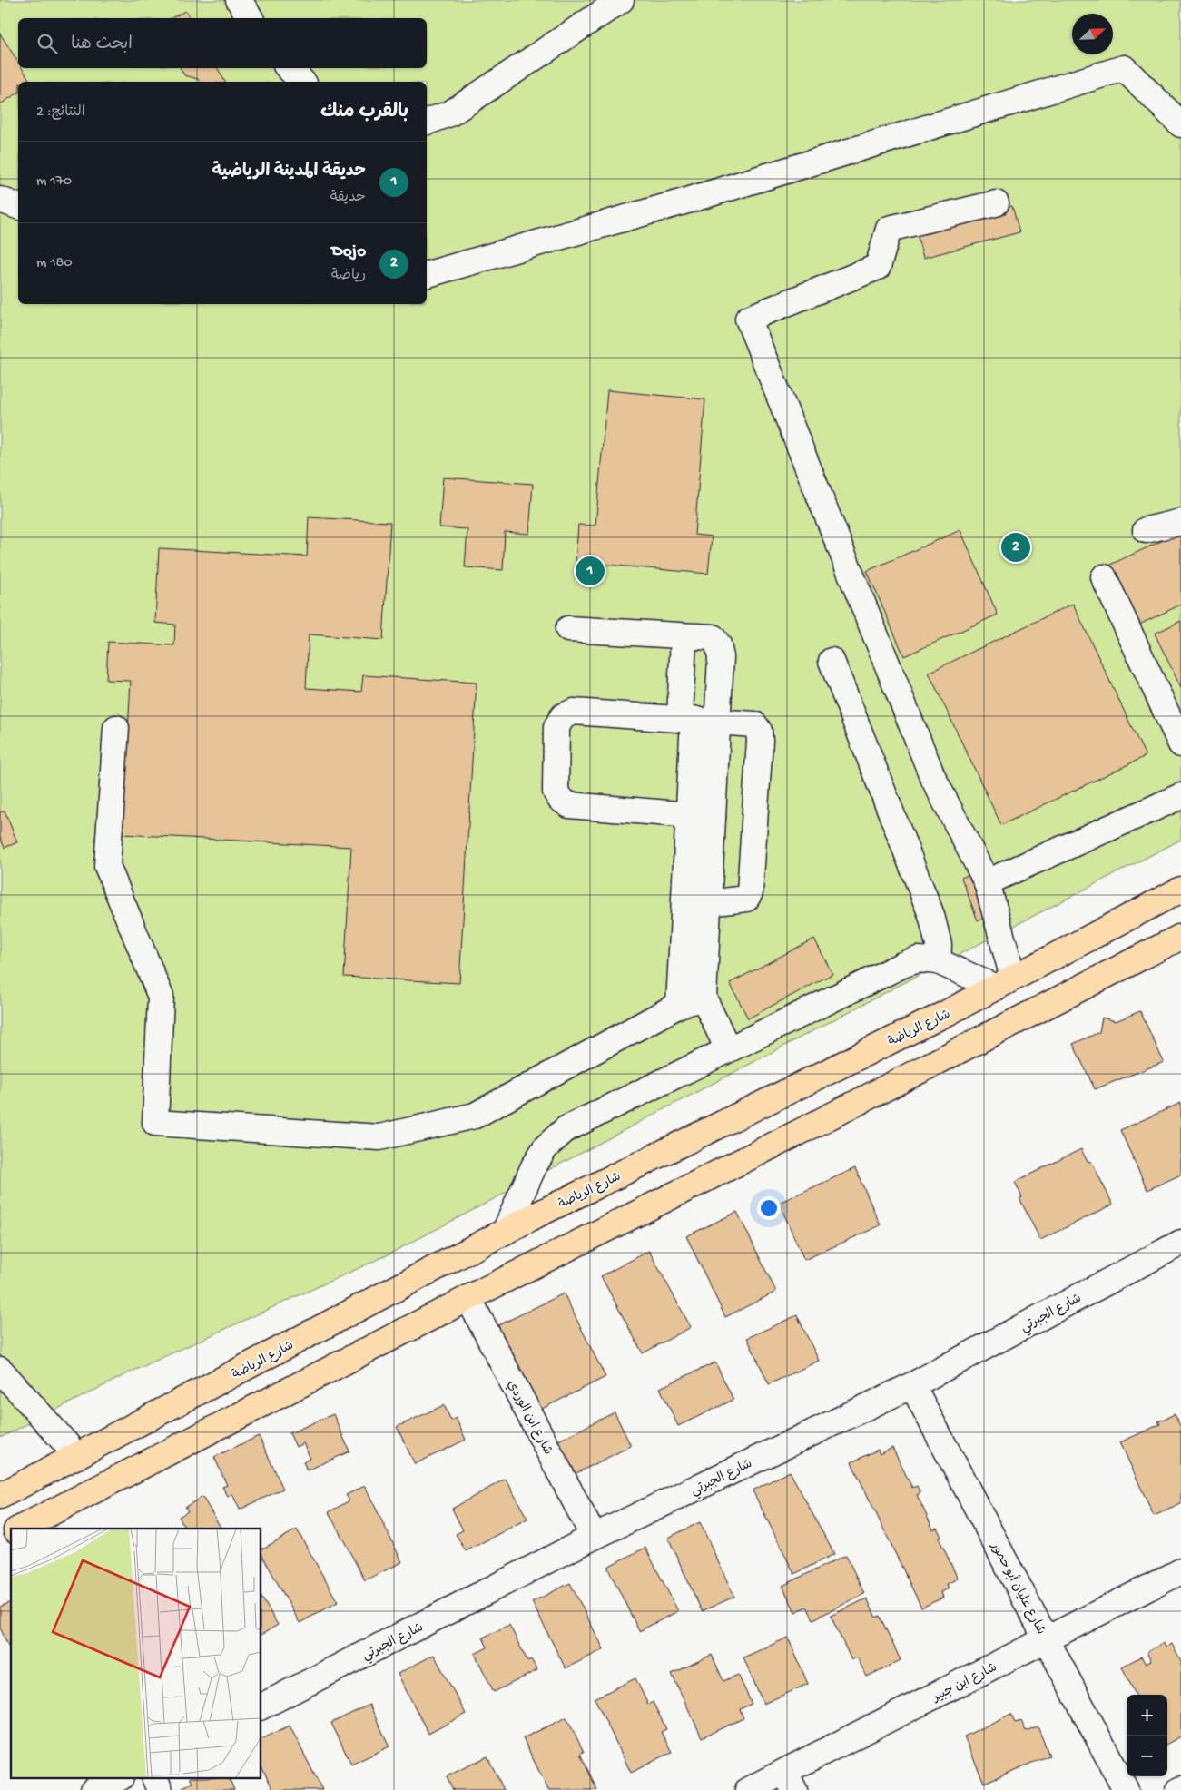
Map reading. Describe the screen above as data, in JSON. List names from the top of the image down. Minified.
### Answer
{"streets":{"main road":["شارع الرياضة"],"street":["شارع الجبرتي","شارع ابن الوردي","شارع عليان أبو حمور","شارع ابن جبير"]},"crossings":[["شارع الجبرتي","شارع ابن الوردي"],["شارع الجبرتي","شارع عليان أبو حمور"],["شارع عليان أبو حمور","شارع ابن جبير"]],"north":"top right","page":{"search":"ابحث هنا","heading":["بالقرب منك","النتائج: 2"],"list":[{"mark":"1","name":"حديقة المدينة الرياضية","note":"حديقة","value":"170 m"},{"mark":"2","name":"Dojo","note":"رياضة","value":"180 m"}],"pins":["2","1"],"map_buttons":["+","−"]}}
